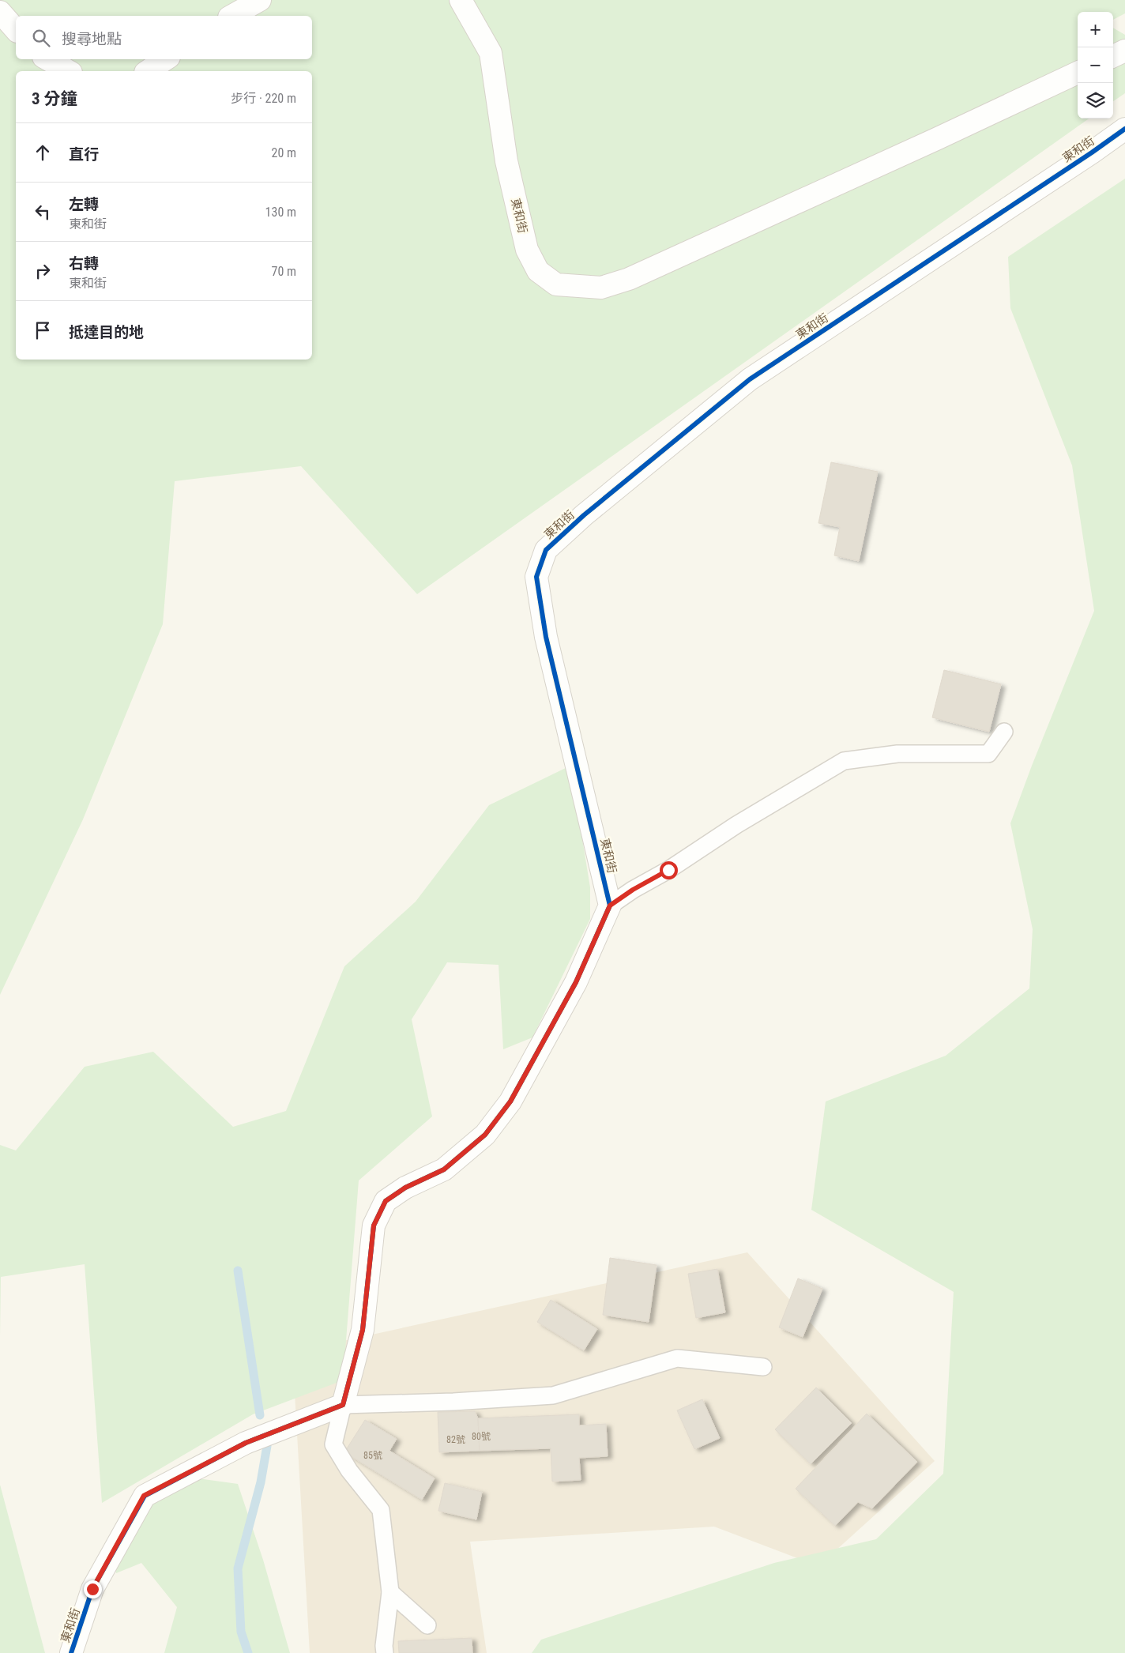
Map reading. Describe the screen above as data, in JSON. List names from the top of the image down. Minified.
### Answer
{"streets":{"street":["東和街"]},"house_numbers":["80號","82號","85號"],"page":{"map_buttons":["+","−"],"search":"搜尋地點","heading":["3 分鐘","步行 · 220 m"],"list":[["直行","20 m"],["左轉","東和街","130 m"],["右轉","東和街","70 m"],"抵達目的地"]}}
